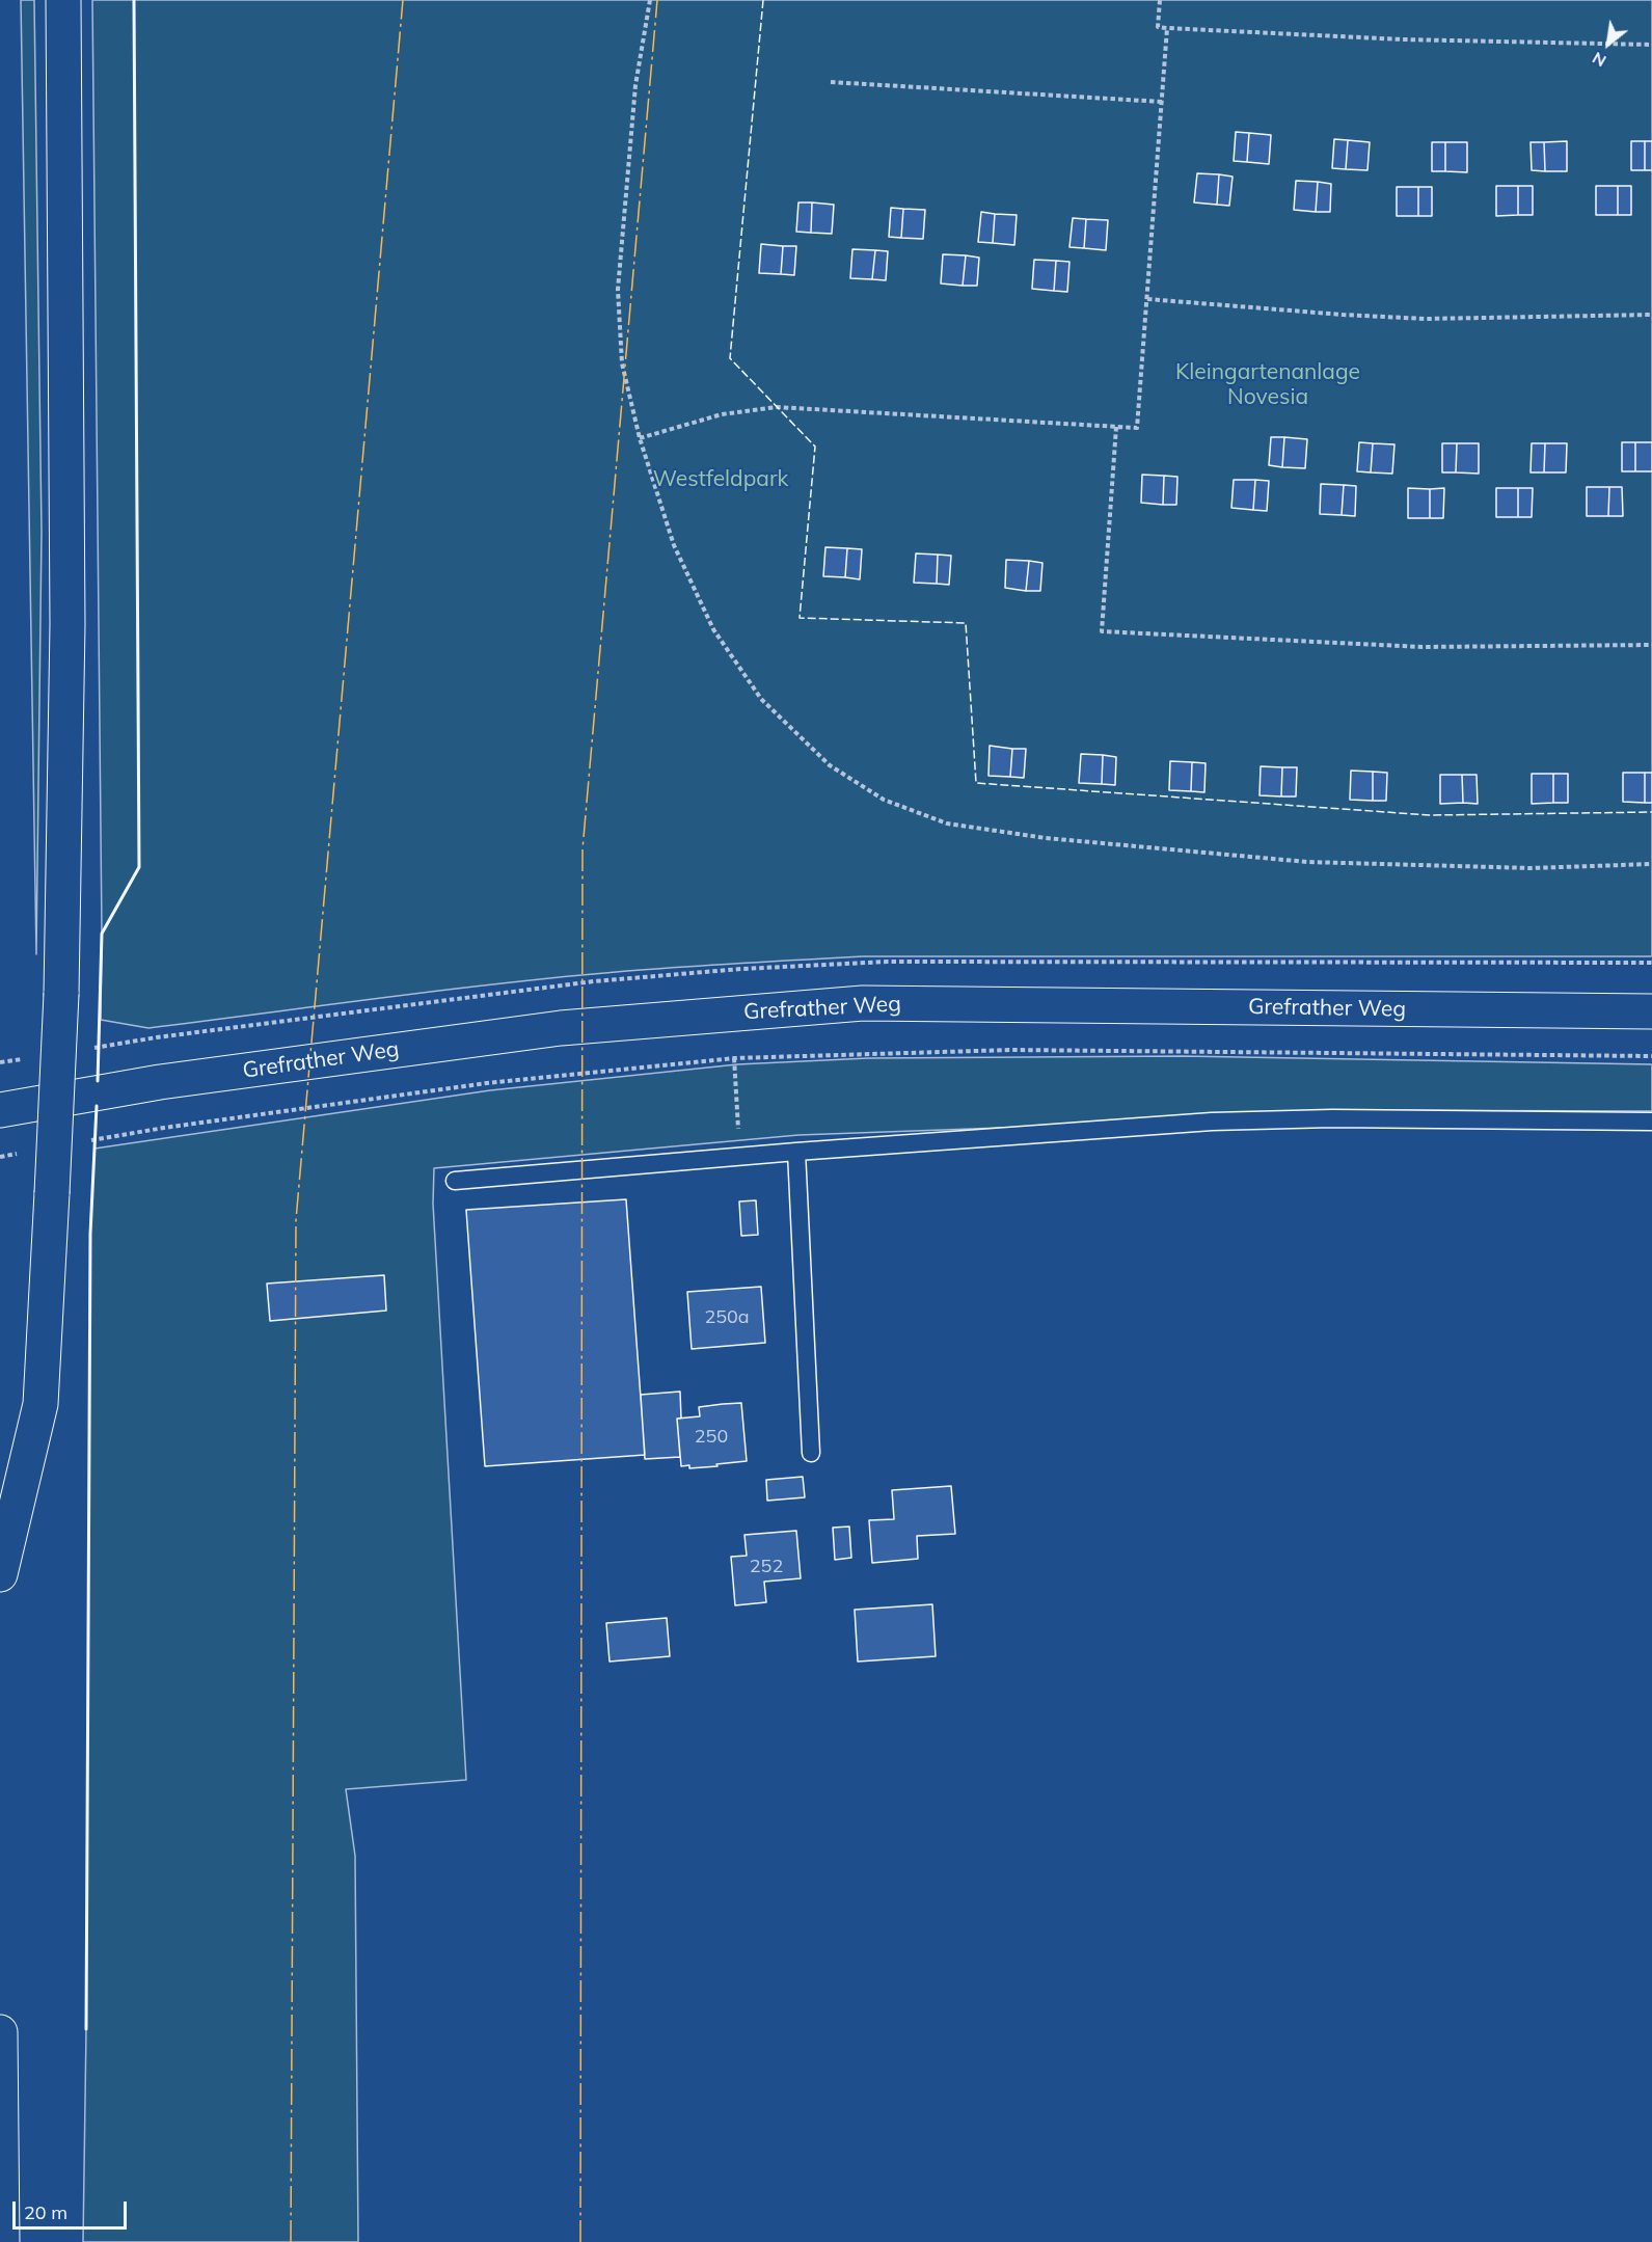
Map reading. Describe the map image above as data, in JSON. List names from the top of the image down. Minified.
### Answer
{"streets":{"main road":["Grefrather Weg"]},"parks":["Kleingartenanlage Novesia","Westfeldpark"],"house_numbers":["250a","250","252"],"scale_bar":"20 m","north":"bottom left"}
